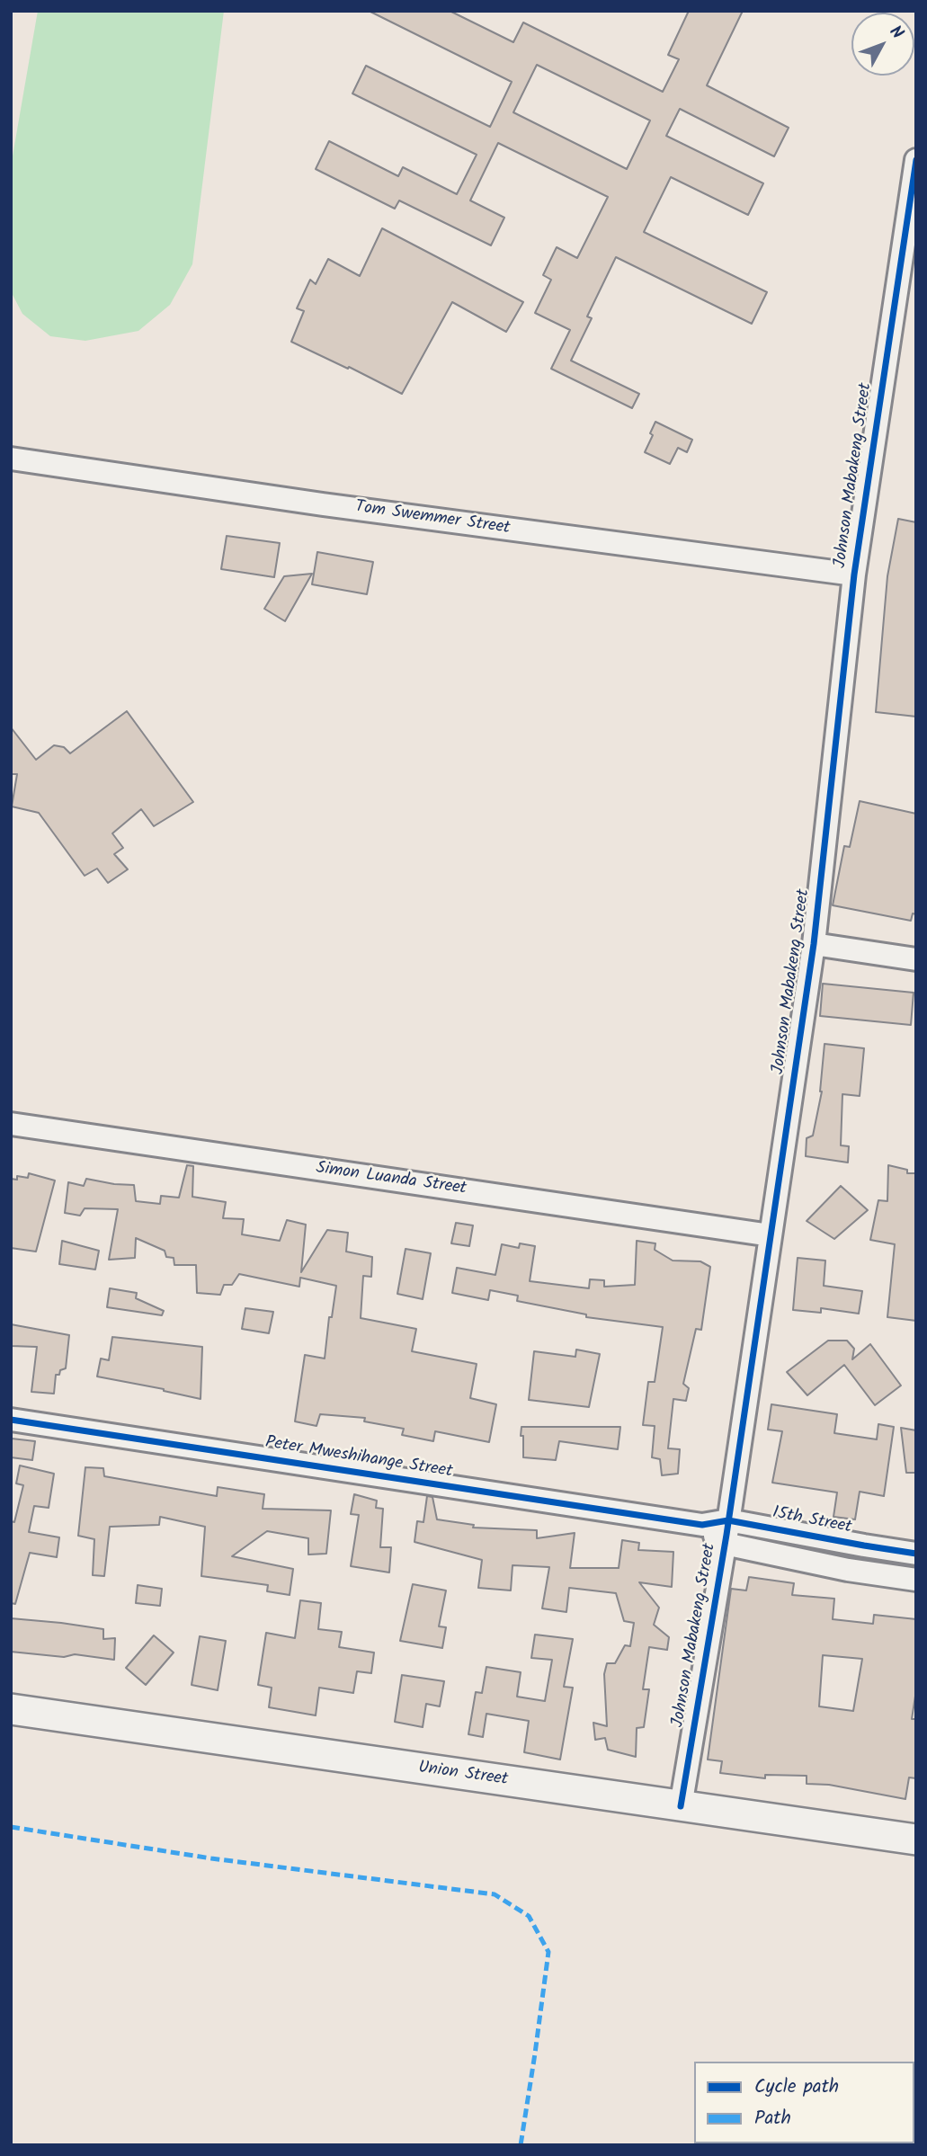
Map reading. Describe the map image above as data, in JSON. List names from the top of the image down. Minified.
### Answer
{"streets":{"main road":["Union Street"],"street":["Johnson Mabakeng Street","Tom Swemmer Street","Simon Luanda Street","Peter Mweshihange Street","15th Street"]},"crossings":[["Johnson Mabakeng Street","Tom Swemmer Street"],["Johnson Mabakeng Street","Simon Luanda Street"],["Johnson Mabakeng Street","15th Street"],["Johnson Mabakeng Street","Union Street"],["Peter Mweshihange Street","15th Street"]],"legend":["Cycle path","Path"],"north":"top right"}
